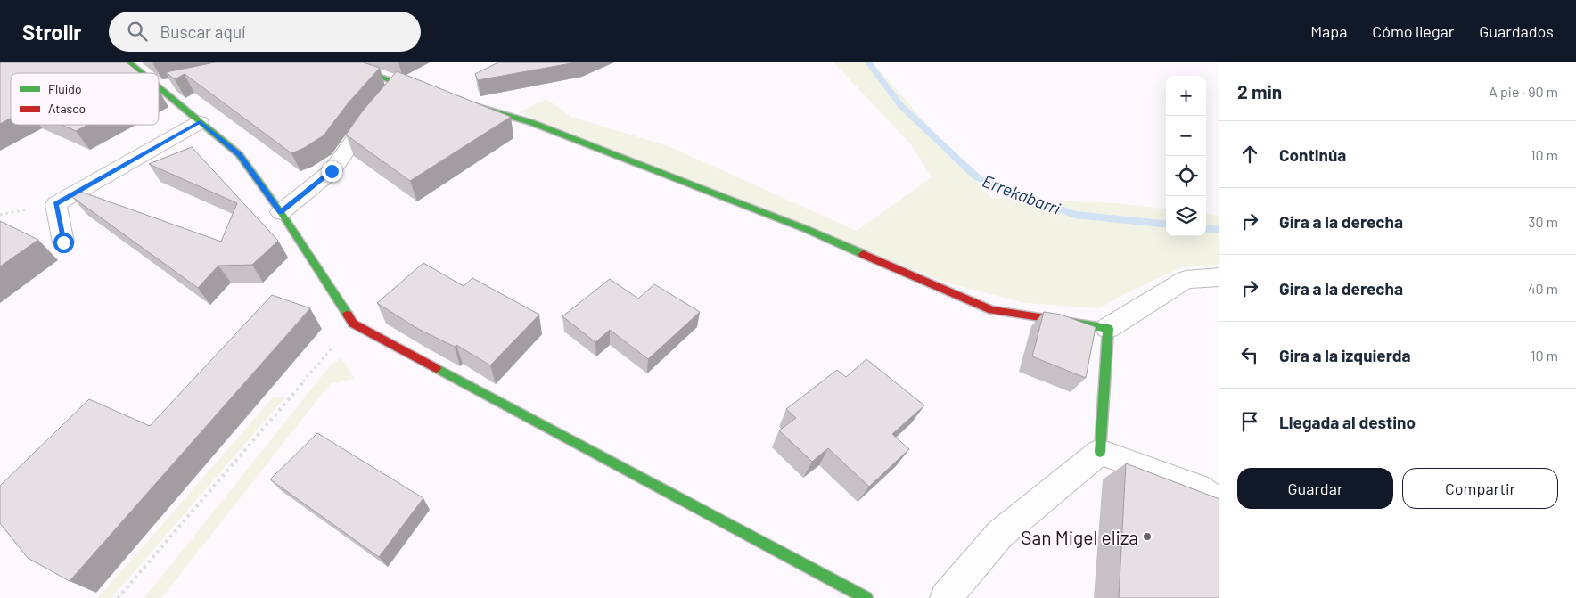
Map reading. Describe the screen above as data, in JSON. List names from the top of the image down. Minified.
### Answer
{"water":["Errekabarri"],"places":["San Migel eliza"],"legend":["Fluido","Atasco"],"page":{"header":"Strollr","search":"Buscar aquí","nav":["Mapa","Cómo llegar","Guardados"],"heading":["2 min","A pie · 90 m"],"map_buttons":["+","−"],"list":[["Continúa","10 m"],["Gira a la derecha","30 m"],["Gira a la derecha","40 m"],["Gira a la izquierda","10 m"],"Llegada al destino"],"buttons":["Guardar","Compartir"]}}
